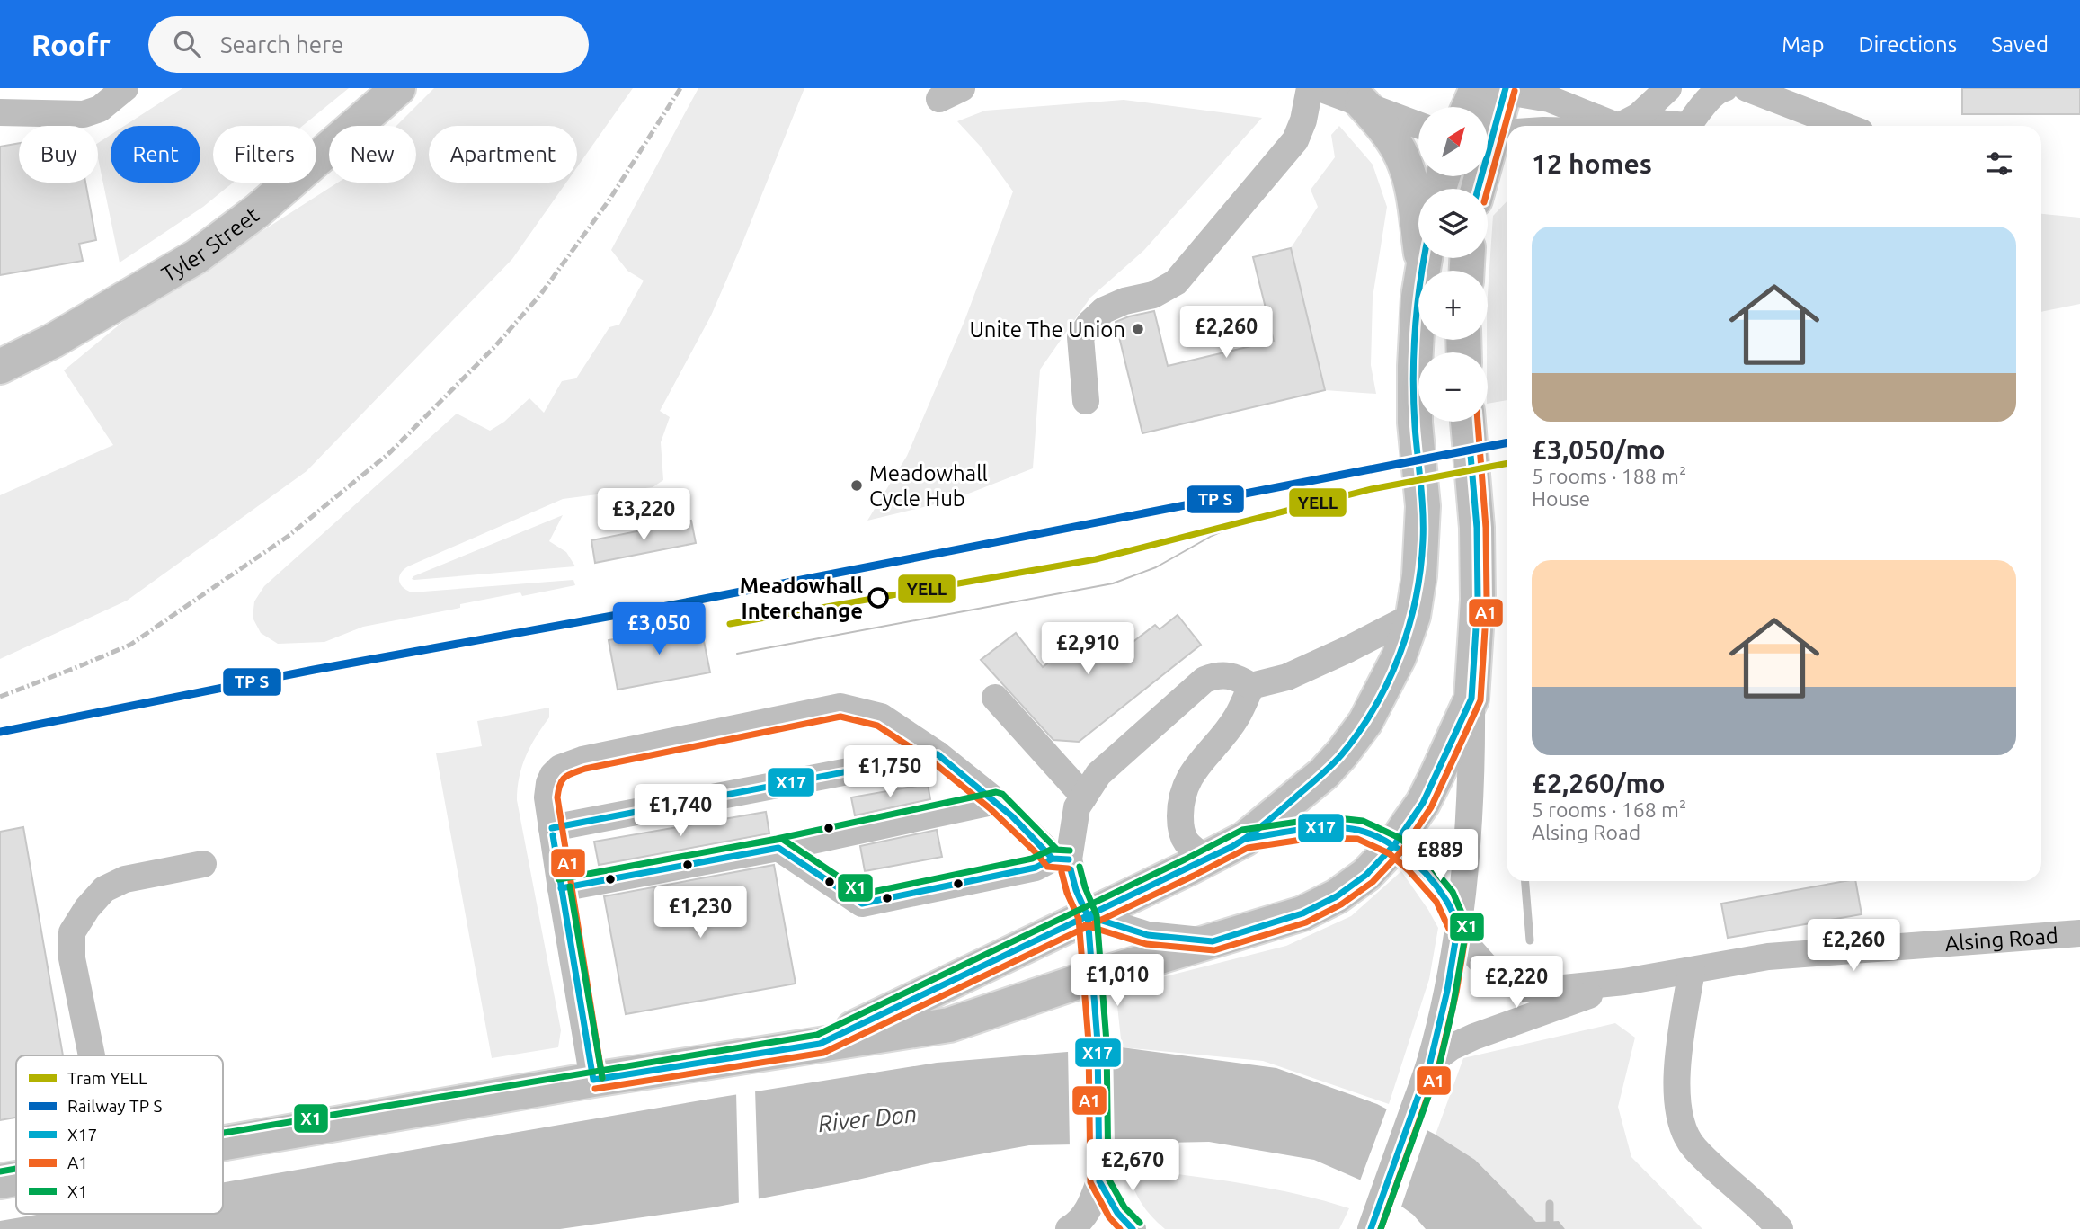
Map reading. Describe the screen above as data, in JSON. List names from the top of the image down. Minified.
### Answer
{"streets":{"main road":["Tyler Street"],"street":["Alsing Road"]},"water":["River Don"],"places":["Unite The Union","Meadowhall Cycle Hub","Meadowhall Interchange"],"lines":["transit line X17","transit line A1","tram line YELL","transit line X1"],"legend":["Tram YELL","Railway TP S","X17","A1","X1"],"north":"top right","page":{"header":"Roofr","search":"Search here","nav":["Map","Directions","Saved"],"map_buttons":["+","−"],"chip":["Buy","Rent","Filters","New","Apartment"],"heading":"12 homes","list":[{"name":"£3,050/mo","note":"5 rooms · 188 m² · House"},{"name":"£2,260/mo","note":"5 rooms · 168 m² · Alsing Road"}],"price":["£2,260","£3,220","£3,050","£2,910","£1,750","£1,740","£889","£1,230","£2,260","£1,010","£2,220","£2,670"]}}
